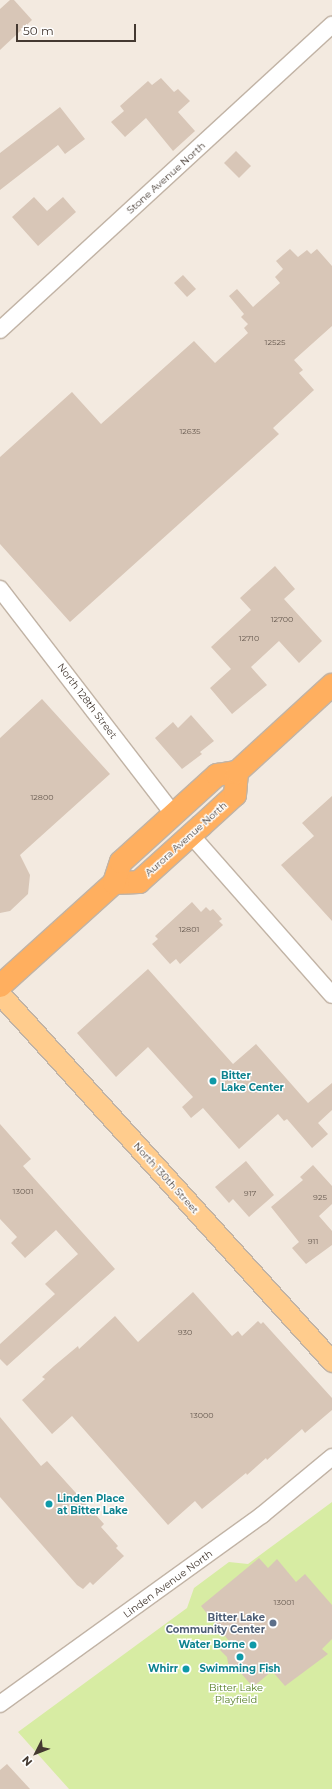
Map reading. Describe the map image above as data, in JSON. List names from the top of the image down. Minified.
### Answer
{"streets":{"highway":["Aurora Avenue North"],"main road":["North 130th Street"],"street":["Stone Avenue North","North 128th Street","Linden Avenue North"]},"parks":["Bitter Lake Playfield"],"places":["Bitter Lake Center","Linden Place at Bitter Lake","Bitter Lake Community Center","Water Borne","Swimming Fish","Whirr"],"house_numbers":["12525","12635","12700","12710","12800","12801","13001","917","925","911","930","13000","13001"],"scale_bar":"50 m","north":"bottom left"}
